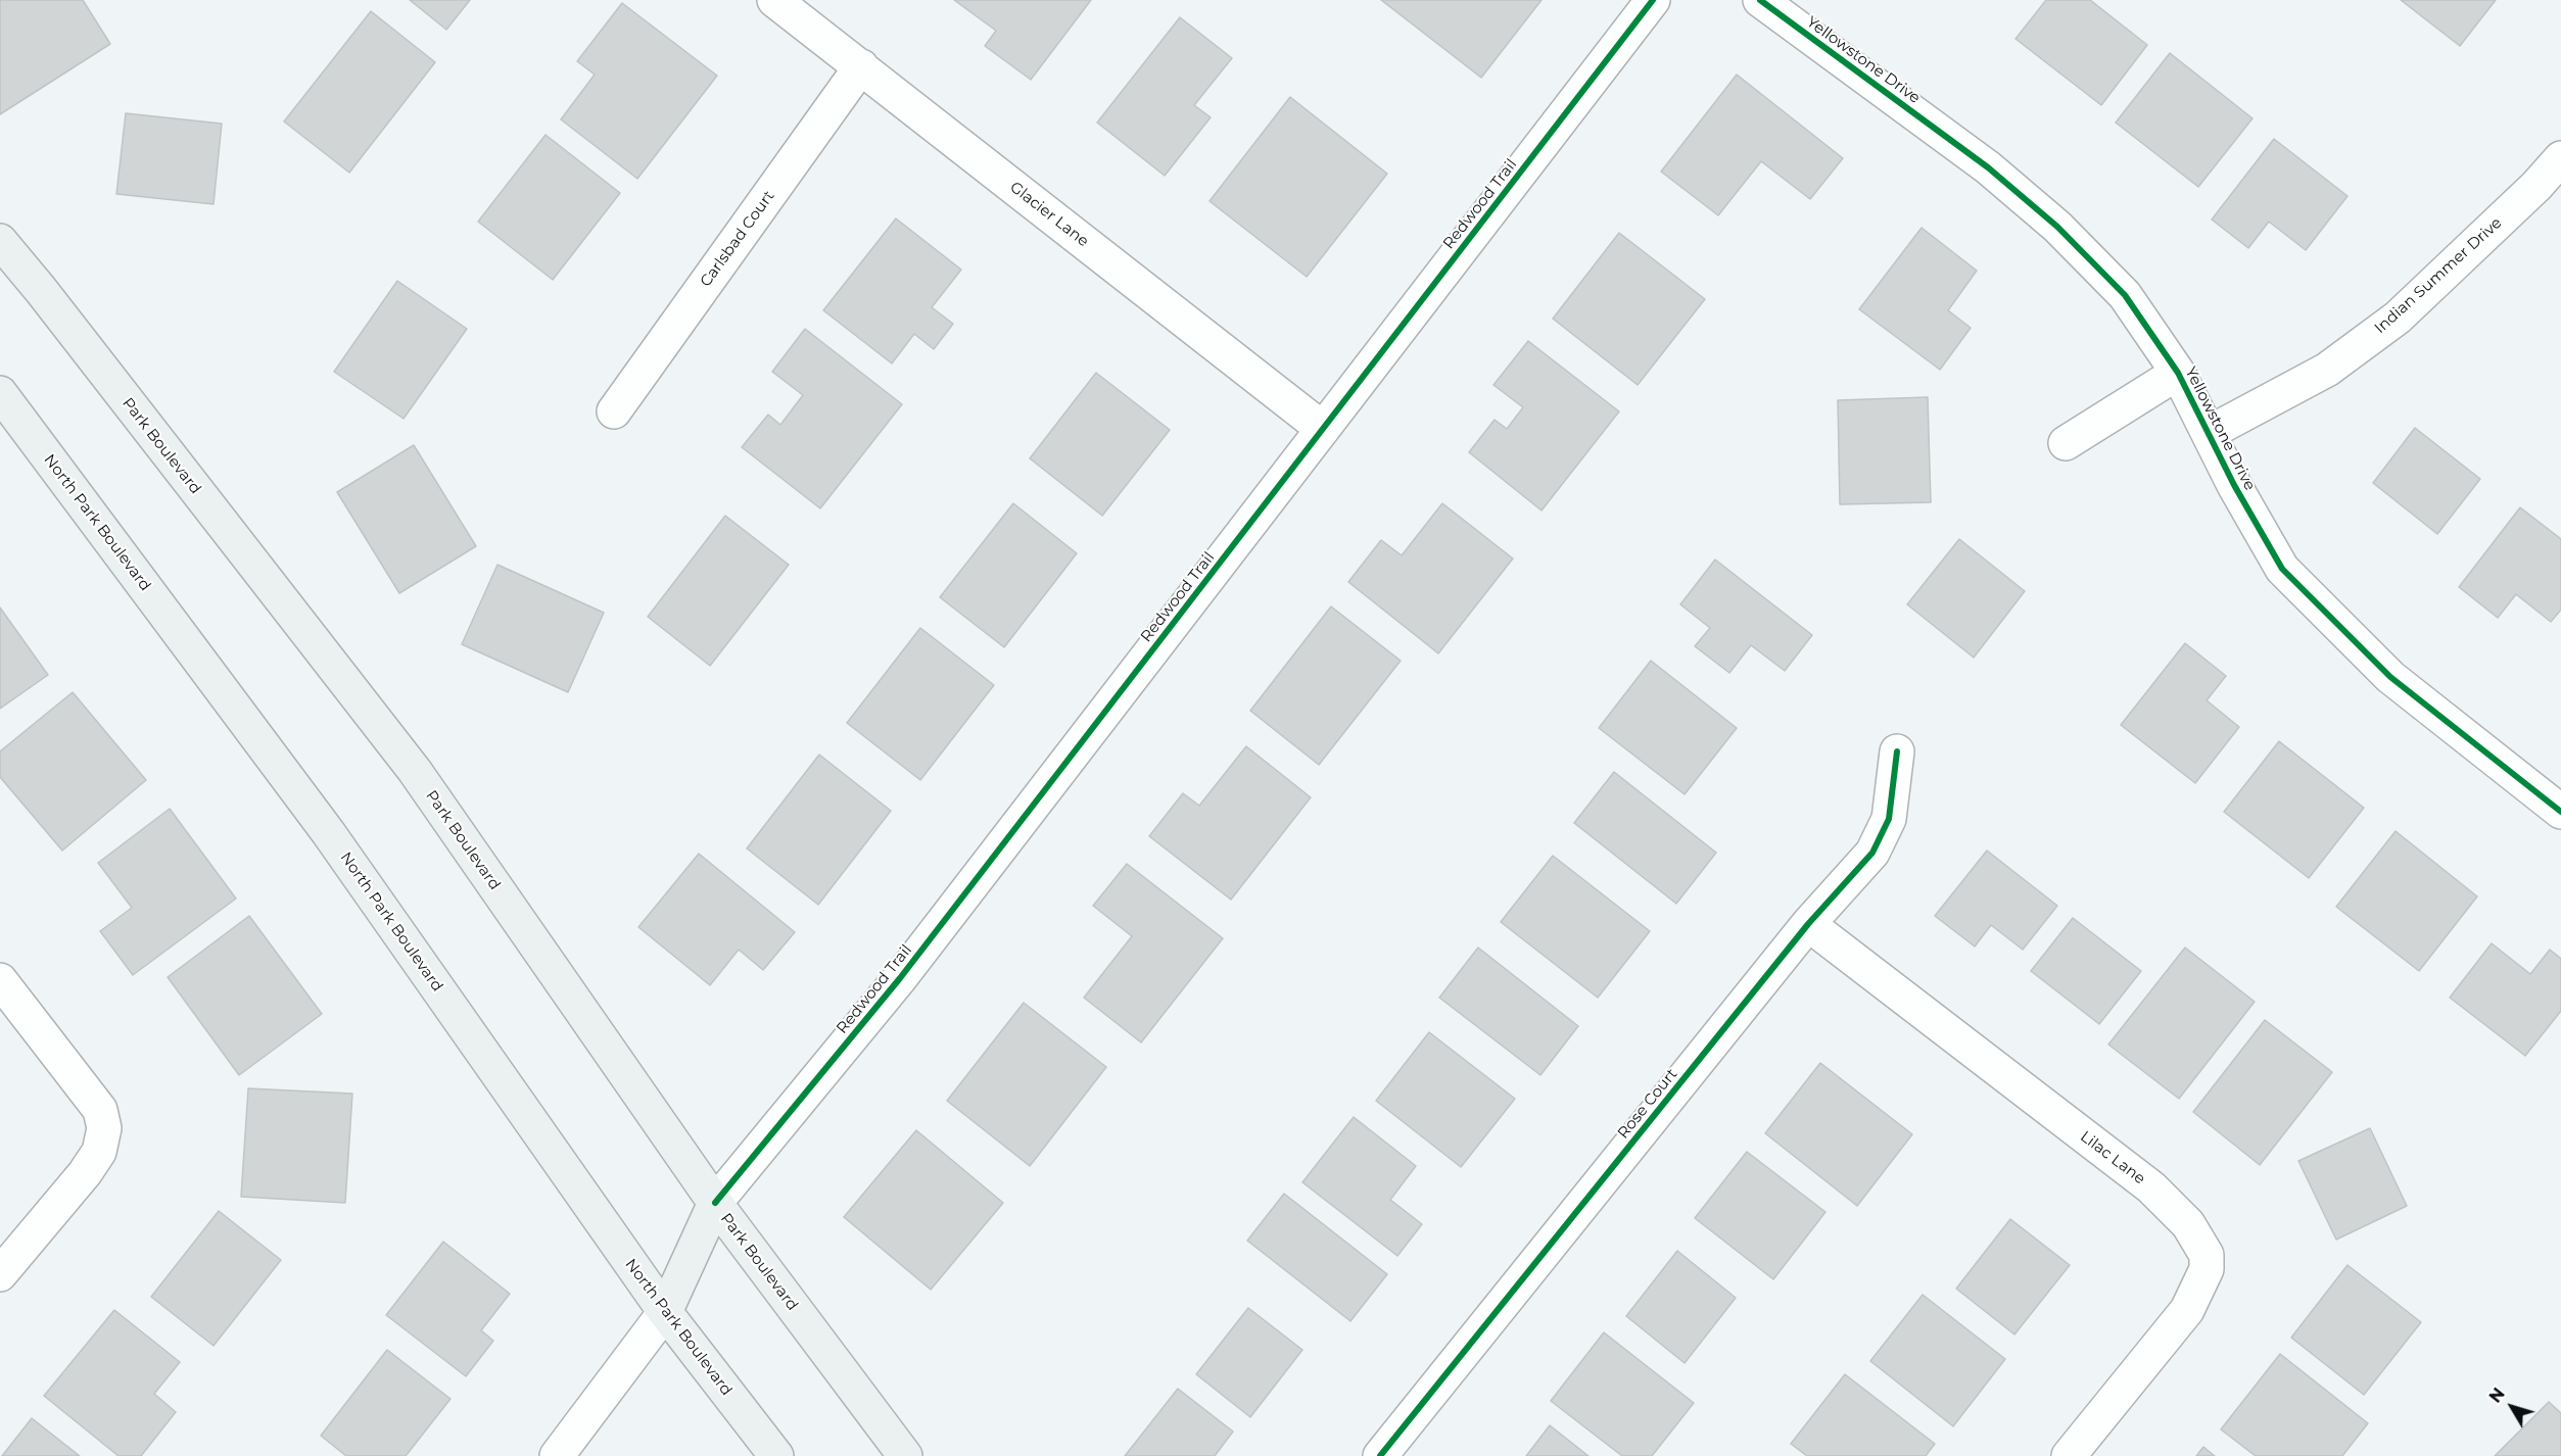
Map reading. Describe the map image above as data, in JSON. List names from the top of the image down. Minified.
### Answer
{"streets":{"main road":["Park Boulevard","North Park Boulevard"],"street":["Yellowstone Drive","Redwood Trail","Glacier Lane","Carlsbad Court","Indian Summer Drive","Rose Court","Lilac Lane"]},"crossings":[["Yellowstone Drive","Indian Summer Drive"],["Redwood Trail","Glacier Lane"],["Redwood Trail","Park Boulevard"],["Glacier Lane","Carlsbad Court"],["Rose Court","Lilac Lane"]],"north":"top left"}
